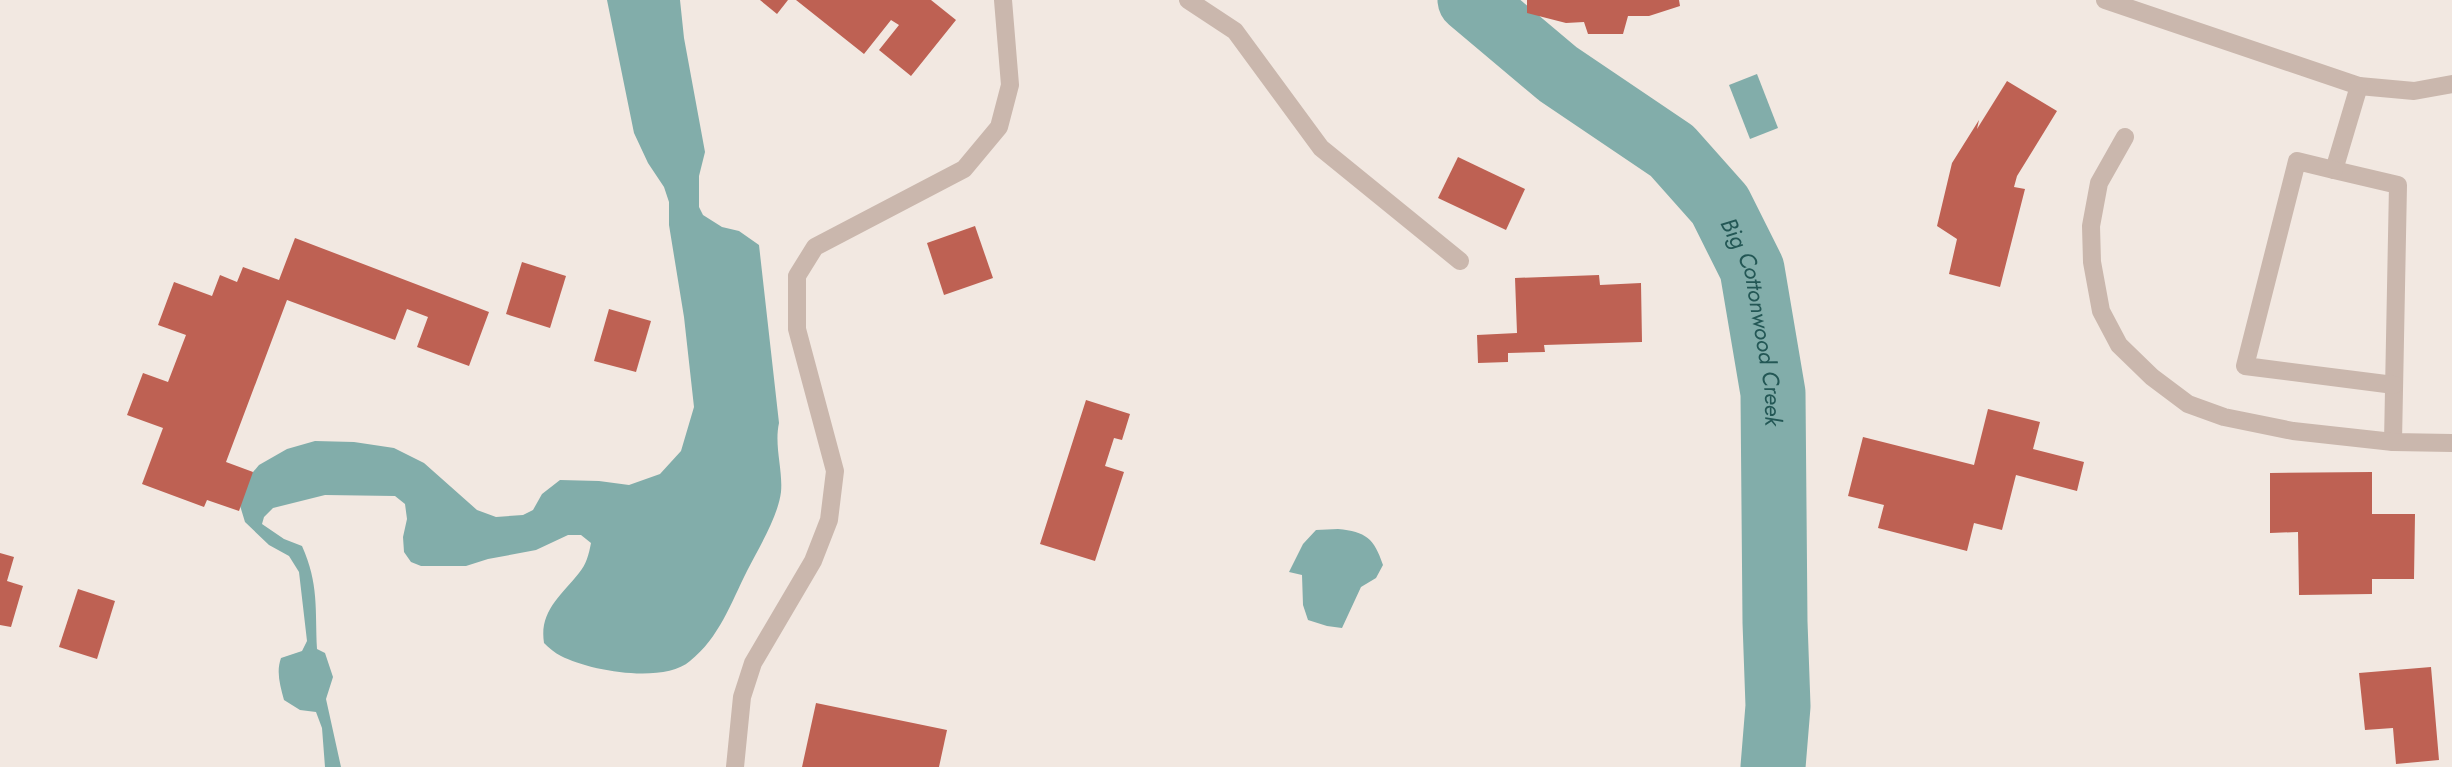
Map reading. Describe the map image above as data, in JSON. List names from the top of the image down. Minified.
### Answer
{"water":["Big Cottonwood Creek"]}
